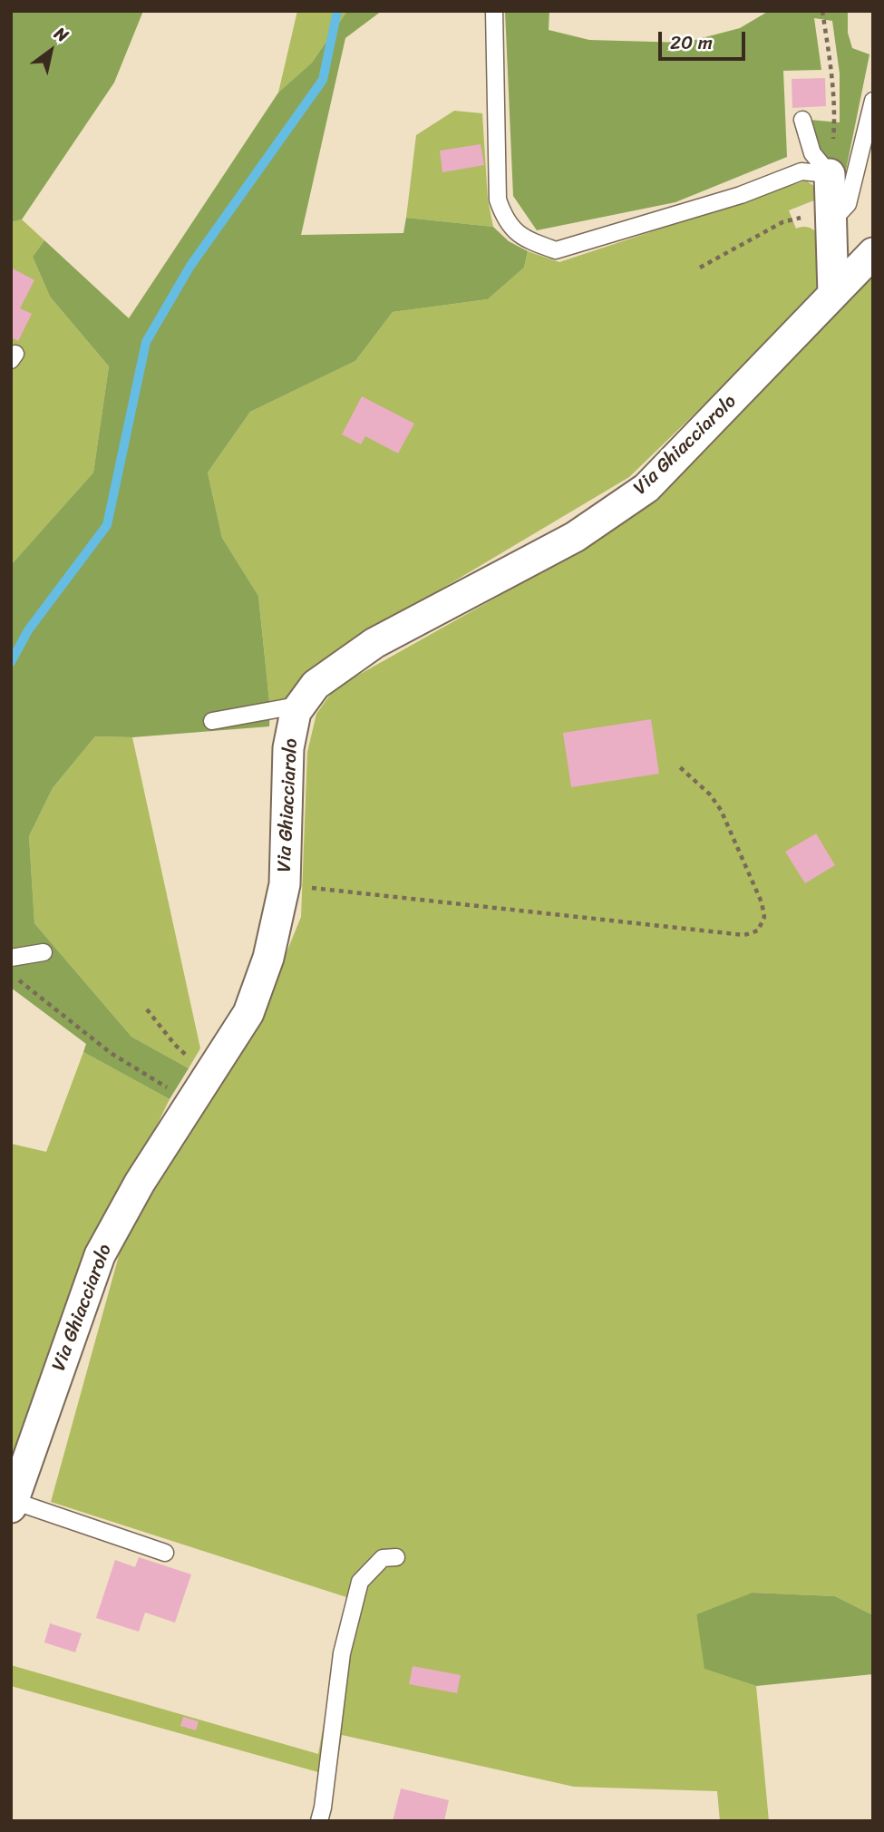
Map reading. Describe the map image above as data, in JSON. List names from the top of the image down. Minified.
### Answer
{"streets":{"street":["Via Ghiacciarolo"]},"scale_bar":"20 m","north":"top right"}
